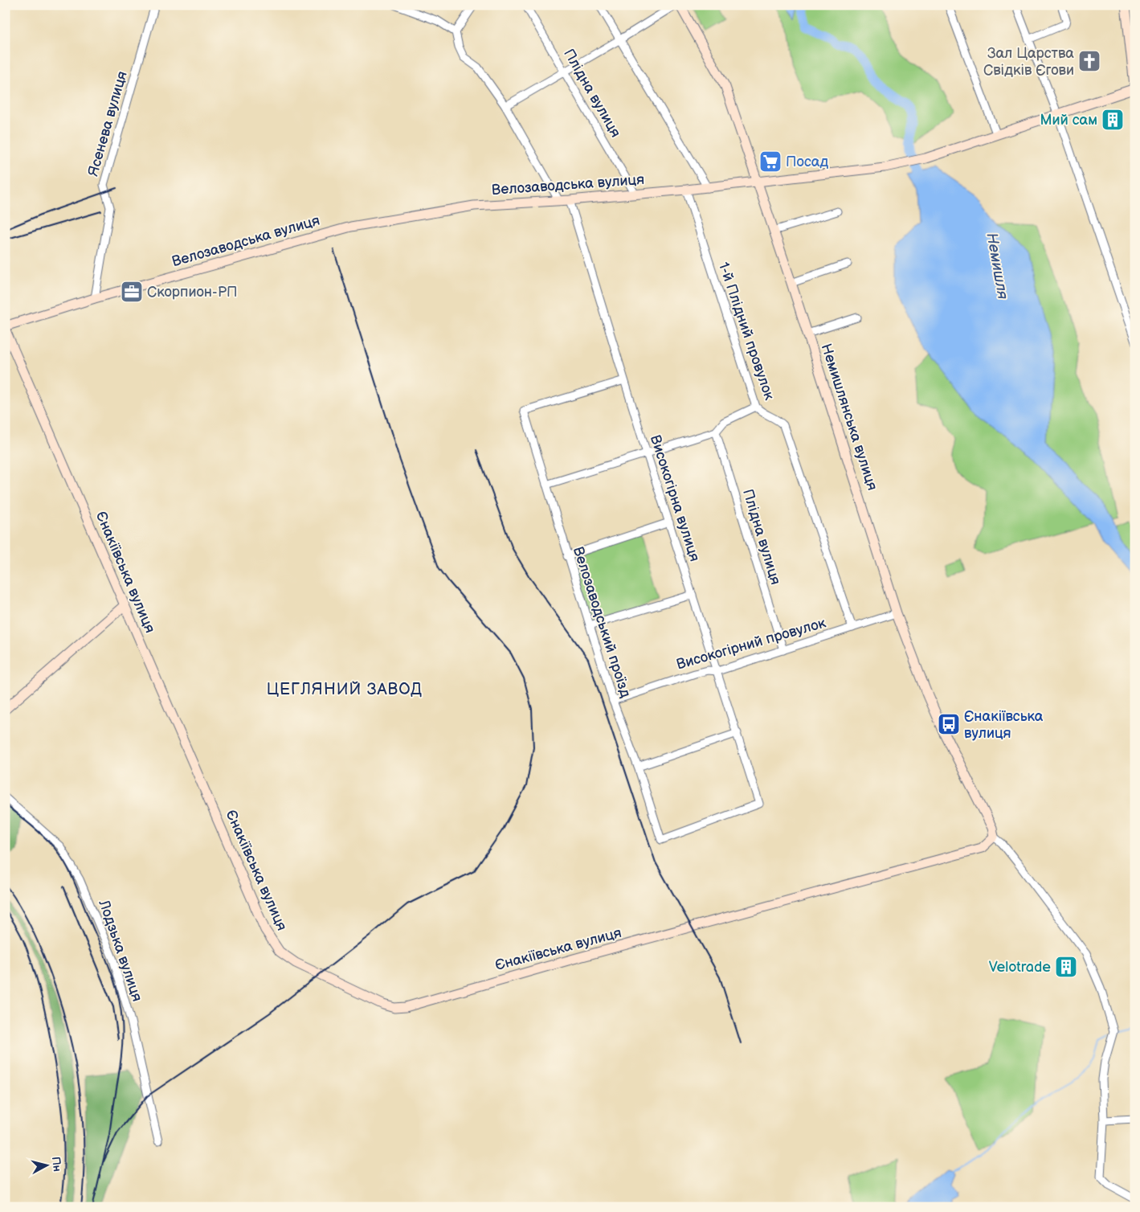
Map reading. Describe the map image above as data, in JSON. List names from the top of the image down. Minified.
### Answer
{"streets":{"street":["Плідна вулиця","Ясенева вулиця","Велозаводська вулиця","1-й Плідний провулок","Немишлянська вулиця","Високогірна вулиця","Єнакіївська вулиця","Велозаводський проїзд","Високогірний провулок","Лодзька вулиця"]},"crossings":[["Плідна вулиця","Велозаводська вулиця"],["Плідна вулиця","Високогірний провулок"],["Ясенева вулиця","Велозаводська вулиця"],["Велозаводська вулиця","1-й Плідний провулок"],["Велозаводська вулиця","Немишлянська вулиця"],["Велозаводська вулиця","Високогірна вулиця"],["Велозаводська вулиця","Єнакіївська вулиця"],["1-й Плідний провулок","Високогірний провулок"],["Немишлянська вулиця","Єнакіївська вулиця"],["Немишлянська вулиця","Високогірний провулок"],["Високогірна вулиця","Велозаводський проїзд"],["Високогірна вулиця","Високогірний провулок"],["Велозаводський проїзд","Високогірний провулок"]],"districts":["ЦЕГЛЯНИЙ ЗАВОД"],"water":["Немишля"],"places":{"church":["Зал Царства Свідків Єгови"],"building":["Мий сам","Velotrade"],"supermarket":["Посад"],"office":["Скорпион-РП"],"bus stop":["Єнакіївська вулиця"]},"north":"right"}
